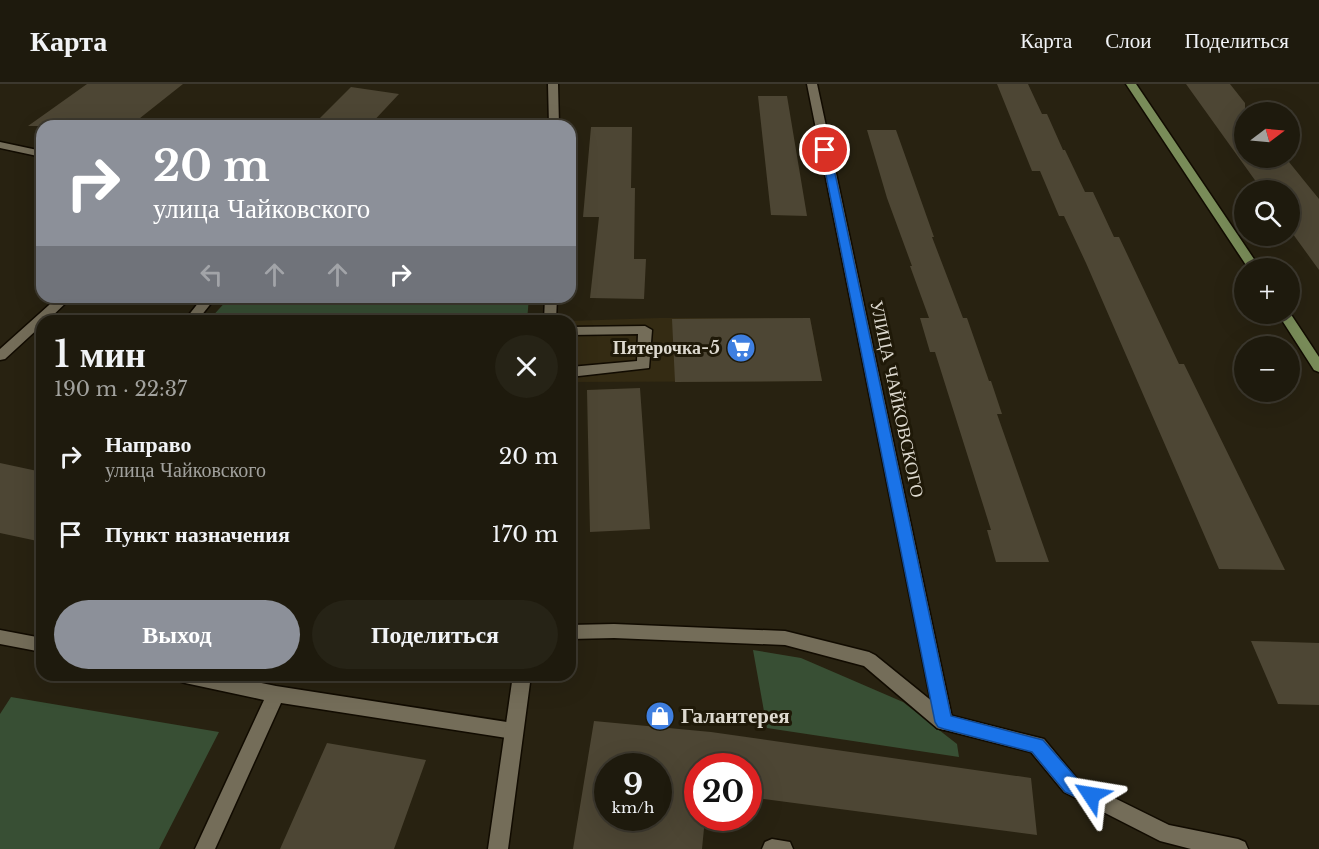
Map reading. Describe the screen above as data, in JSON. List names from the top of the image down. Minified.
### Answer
{"streets":{"street":["УЛИЦА ЧАЙКОВСКОГО"]},"places":{"supermarket":["Пятерочка-5"],"shop":["Галантерея"]},"north":"right","page":{"header":"Карта","nav":["Карта","Слои","Поделиться"],"map_buttons":["+","−"],"turn":["20 m","улица Чайковского"],"heading":["1 мин","190 m · 22:37"],"list":[{"name":"Направо","note":"улица Чайковского","value":"20 m"},{"name":"Пункт назначения","value":"170 m"}],"buttons":["Выход","Поделиться"],"speed":"9 km/h","limit":"20"}}
